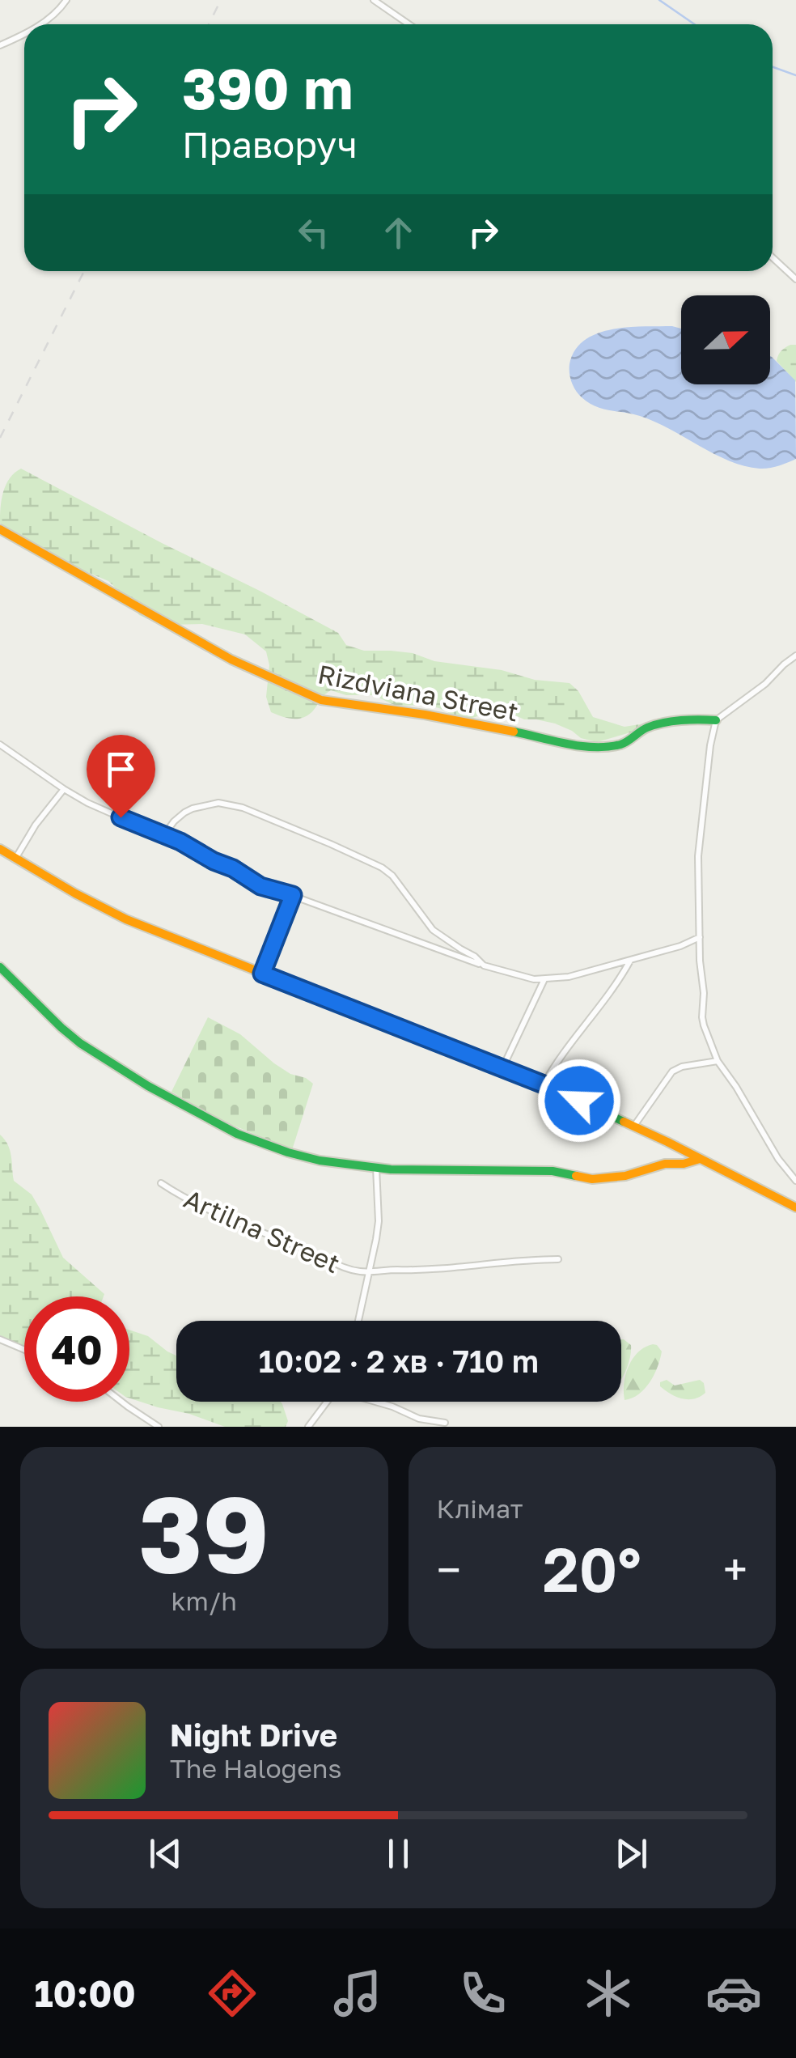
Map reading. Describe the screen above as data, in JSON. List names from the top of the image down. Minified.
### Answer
{"streets":{"street":["Rizdviana Street","Artilna Street"]},"north":"right","page":{"turn":["390 m","Праворуч"],"limit":"40","trip":"10:02 · 2 хв · 710 m","tile":[["39","km/h"],"Клімат"],"heat":["−","20°","+"],"song":["Night Drive","The Halogens"],"tabs":"10:00"}}
